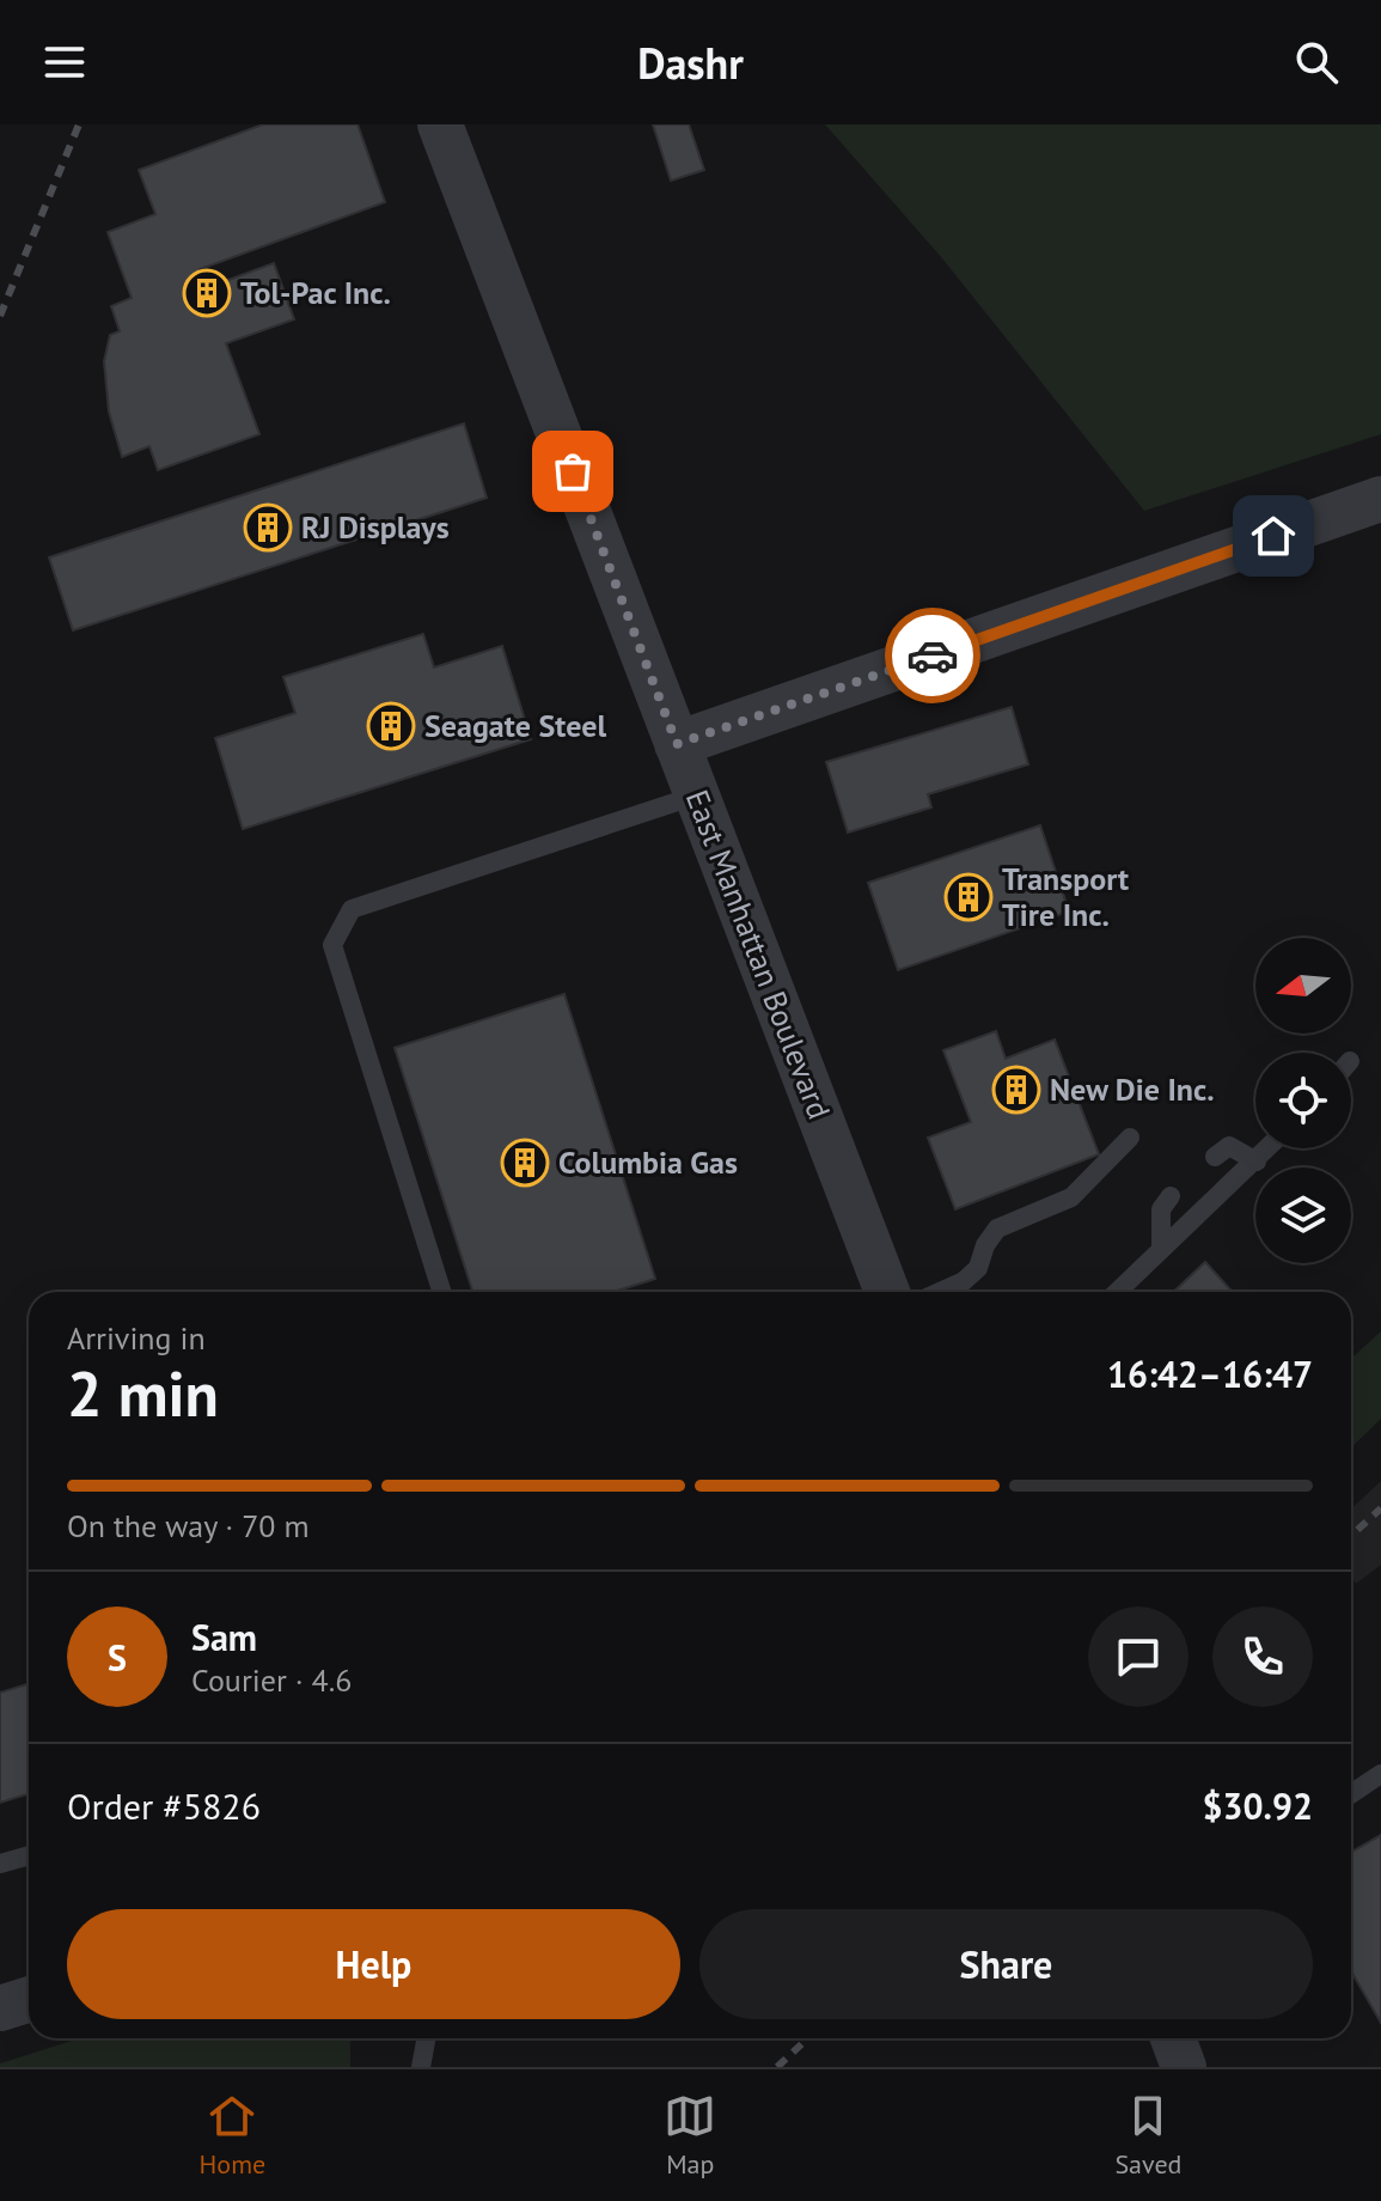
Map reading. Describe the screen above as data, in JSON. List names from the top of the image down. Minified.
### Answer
{"streets":{"street":["East Manhattan Boulevard"]},"places":{"building":["Tol-Pac Inc.","RJ Displays","Seagate Steel","Transport Tire Inc.","New Die Inc.","Columbia Gas"]},"north":"left","page":{"header":"Dashr","heading":["2 min","Arriving in","16:42–16:47"],"panel":["Sam","Courier · 4.6","Order #5826","$30.92"],"bar":"On the way · 70 m","round":"S","buttons":["Help","Share"],"tabs":["Home","Map","Saved"]}}
